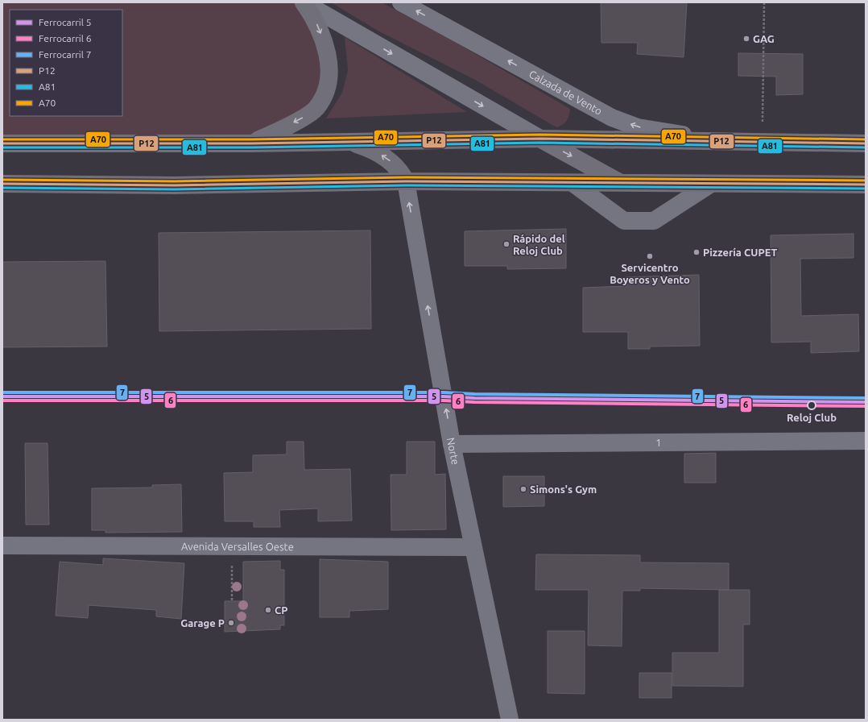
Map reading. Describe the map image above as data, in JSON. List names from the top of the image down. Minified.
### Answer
{"streets":{"main road":["Calzada de Vento"],"street":["1","Norte","Avenida Versalles Oeste"]},"crossings":[["1","Norte"],["Norte","Avenida Versalles Oeste"]],"one_way":["Norte"],"places":["GAG","Rápido del Reloj Club","Pizzería CUPET","Servicentro Boyeros y Vento","Reloj Club","Simons's Gym","CP","Garage P"],"lines":["transit line A70","transit line P12","transit line A81","rail line 7","rail line 5","rail line 6"],"legend":["Ferrocarril 5","Ferrocarril 6","Ferrocarril 7","P12","A81","A70"]}
